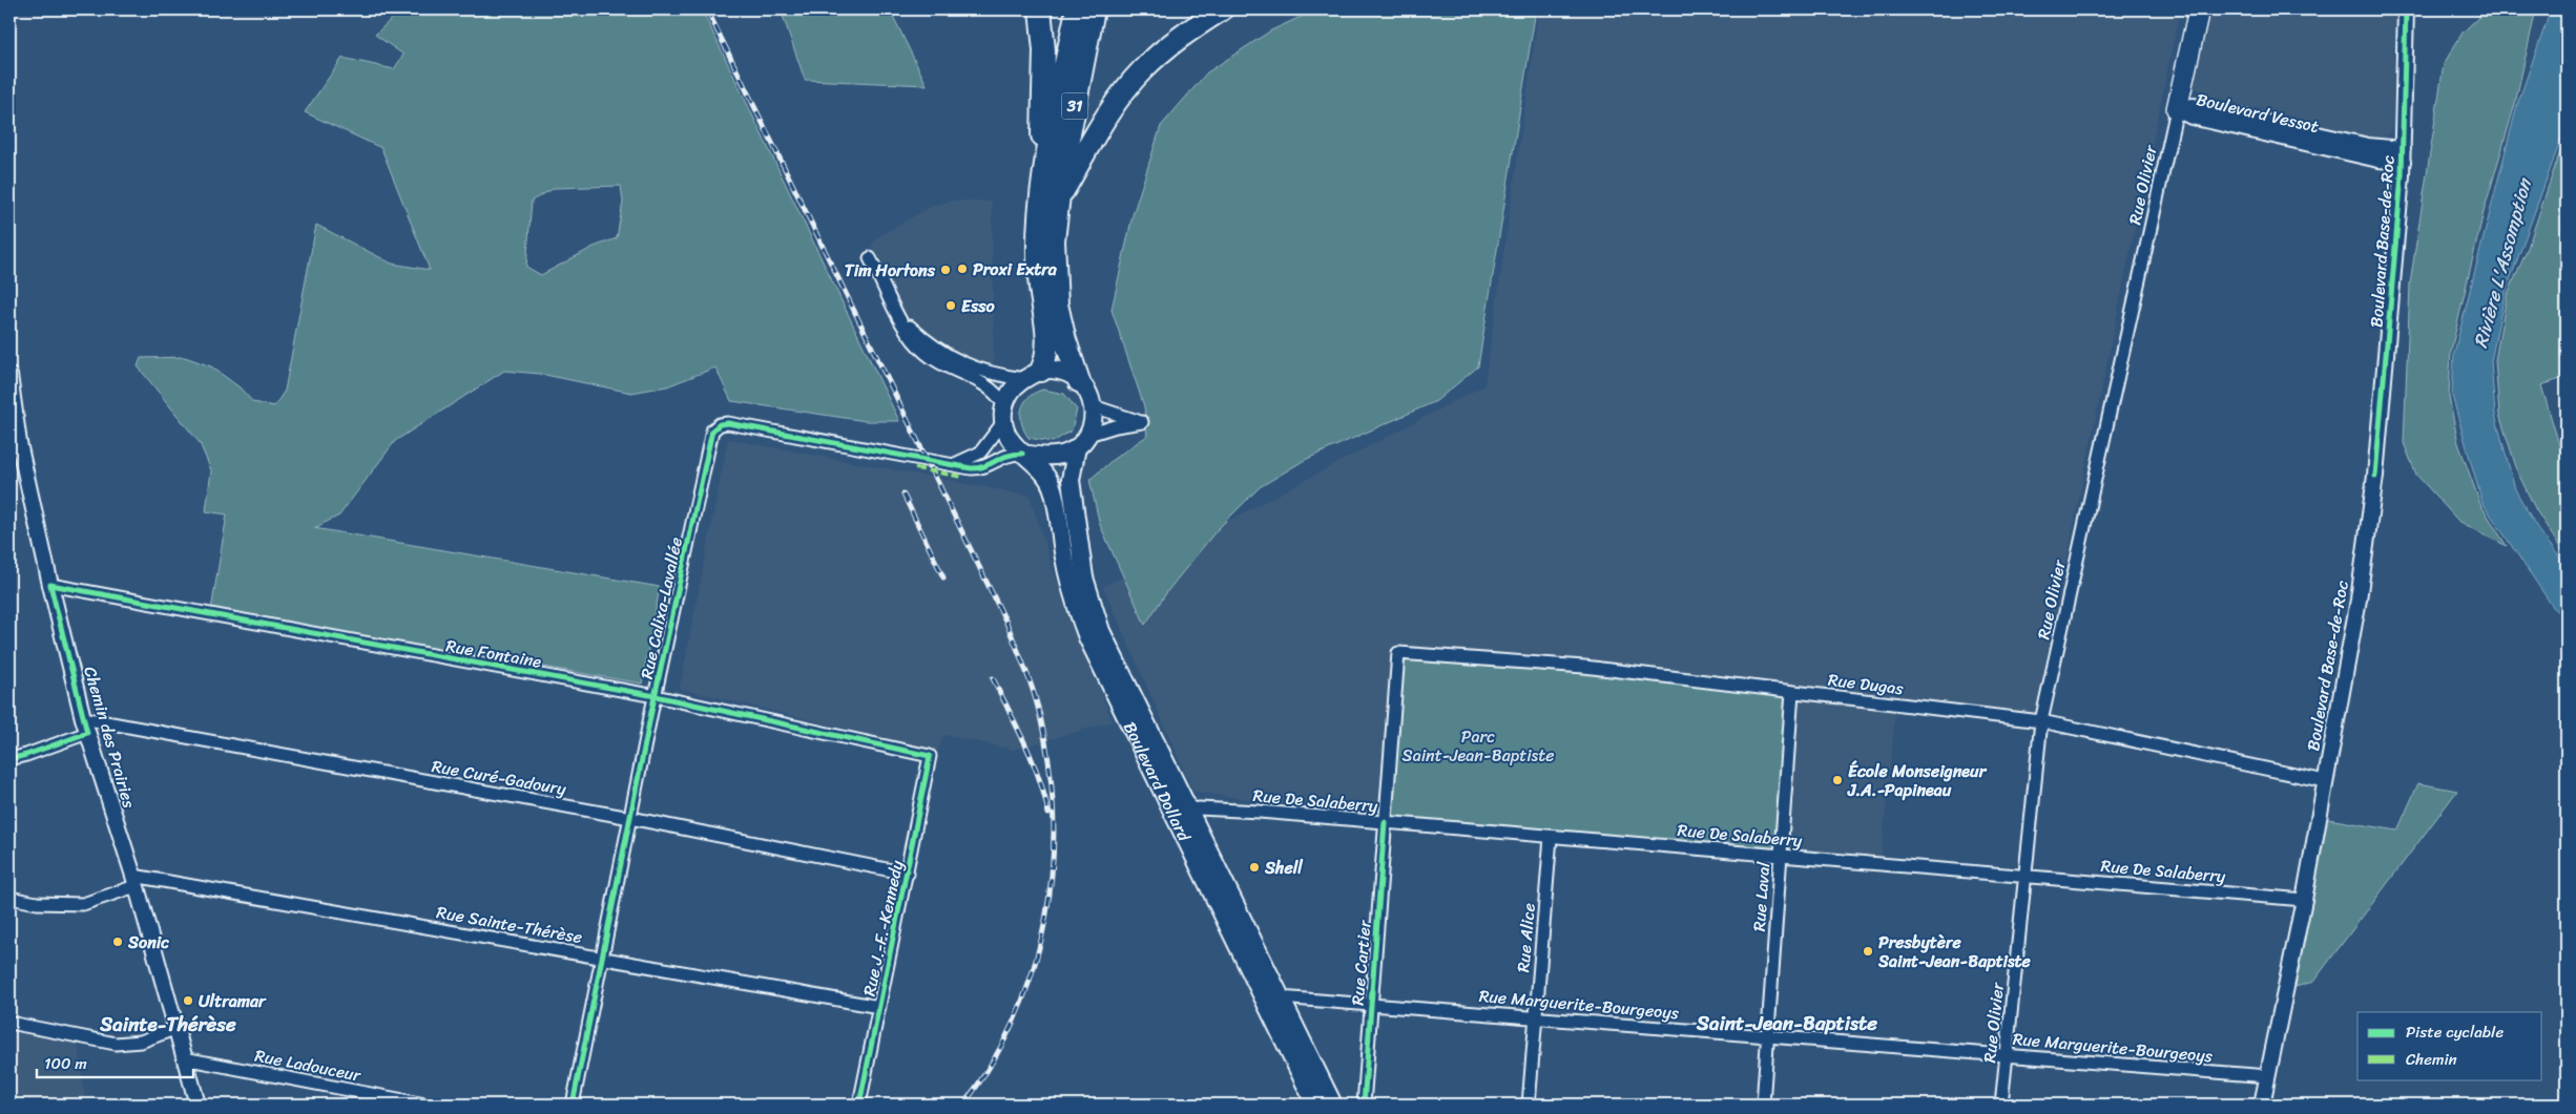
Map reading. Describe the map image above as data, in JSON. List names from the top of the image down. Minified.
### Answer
{"streets":{"highway":["31"],"main road":["Boulevard Dollard"],"street":["Boulevard Vessot","Rue Olivier","Boulevard Base-de-Roc","Rue Calixa-Lavallée","Rue Fontaine","Rue Dugas","Chemin des Prairies","Rue Curé-Gadoury","Rue De Salaberry","Rue Laval","Rue Sainte-Thérèse","Rue J.-F.-Kennedy","Rue Alice","Rue Cartier","Rue Marguerite-Bourgeoys","Rue Ladouceur"]},"crossings":[["31","Rue Calixa-Lavallée"],["31","Boulevard Dollard"],["Boulevard Vessot","Rue Olivier"],["Boulevard Vessot","Boulevard Base-de-Roc"],["Rue Olivier","Rue Dugas"],["Rue Olivier","Rue De Salaberry"],["Rue Olivier","Rue Marguerite-Bourgeoys"],["Boulevard Base-de-Roc","Rue Dugas"],["Boulevard Base-de-Roc","Rue De Salaberry"],["Boulevard Base-de-Roc","Rue Marguerite-Bourgeoys"],["Rue Calixa-Lavallée","Rue Fontaine"],["Rue Calixa-Lavallée","Rue Curé-Gadoury"],["Rue Calixa-Lavallée","Boulevard Dollard"],["Rue Calixa-Lavallée","Rue Sainte-Thérèse"],["Rue Fontaine","Chemin des Prairies"],["Rue Fontaine","Rue J.-F.-Kennedy"],["Rue Dugas","Rue Laval"],["Rue Dugas","Rue Cartier"],["Chemin des Prairies","Rue Curé-Gadoury"],["Chemin des Prairies","Rue Sainte-Thérèse"],["Chemin des Prairies","Rue Ladouceur"],["Rue Curé-Gadoury","Rue J.-F.-Kennedy"],["Boulevard Dollard","Rue De Salaberry"],["Boulevard Dollard","Rue Marguerite-Bourgeoys"],["Rue De Salaberry","Rue Laval"],["Rue De Salaberry","Rue Alice"],["Rue De Salaberry","Rue Cartier"],["Rue Laval","Rue Marguerite-Bourgeoys"],["Rue Sainte-Thérèse","Rue J.-F.-Kennedy"],["Rue Alice","Rue Marguerite-Bourgeoys"],["Rue Cartier","Rue Marguerite-Bourgeoys"]],"districts":["Saint-Jean-Baptiste","Sainte-Thérèse"],"water":["Rivière L'Assomption"],"parks":["Parc Saint-Jean-Baptiste"],"places":["Proxi Extra","Tim Hortons","Esso","École Monseigneur J.A.-Papineau","Shell","Sonic","Presbytère Saint-Jean-Baptiste","Ultramar"],"legend":["Piste cyclable","Chemin"],"scale_bar":"100 m"}
